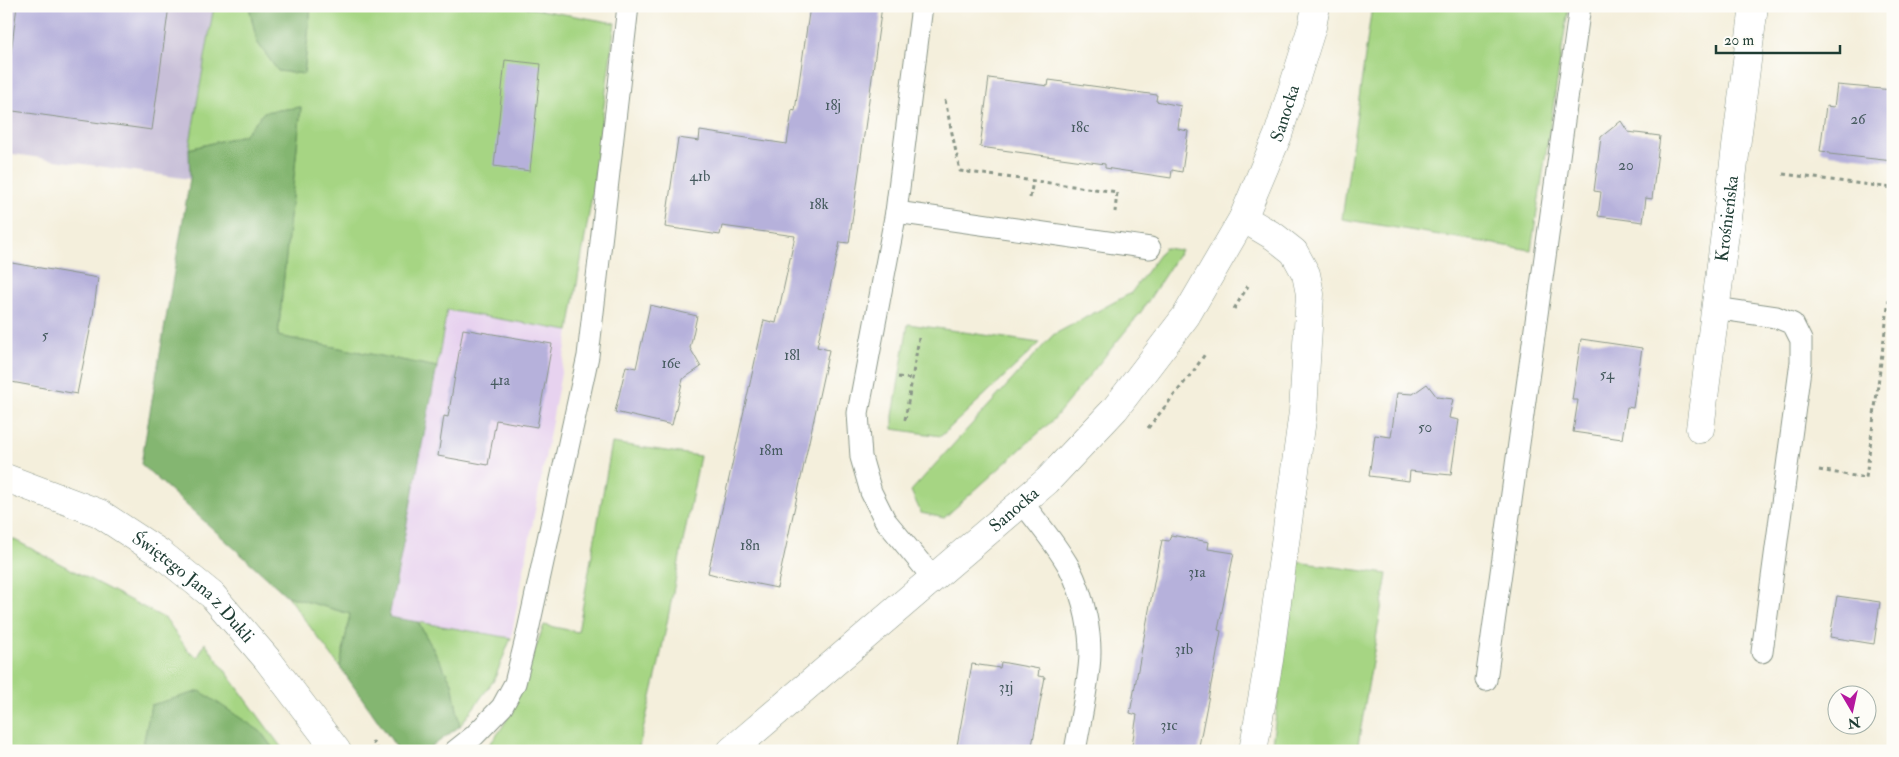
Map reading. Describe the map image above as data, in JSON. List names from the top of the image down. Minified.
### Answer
{"streets":{"street":["Sanocka","Krośnieńska","Świętego Jana z Dukli"]},"house_numbers":["18j","26","18c","20","41b","18k","5","18l","16e","54","41a","50","18m","18n","31a","31b","31j","31c"],"scale_bar":"20 m","north":"bottom"}
